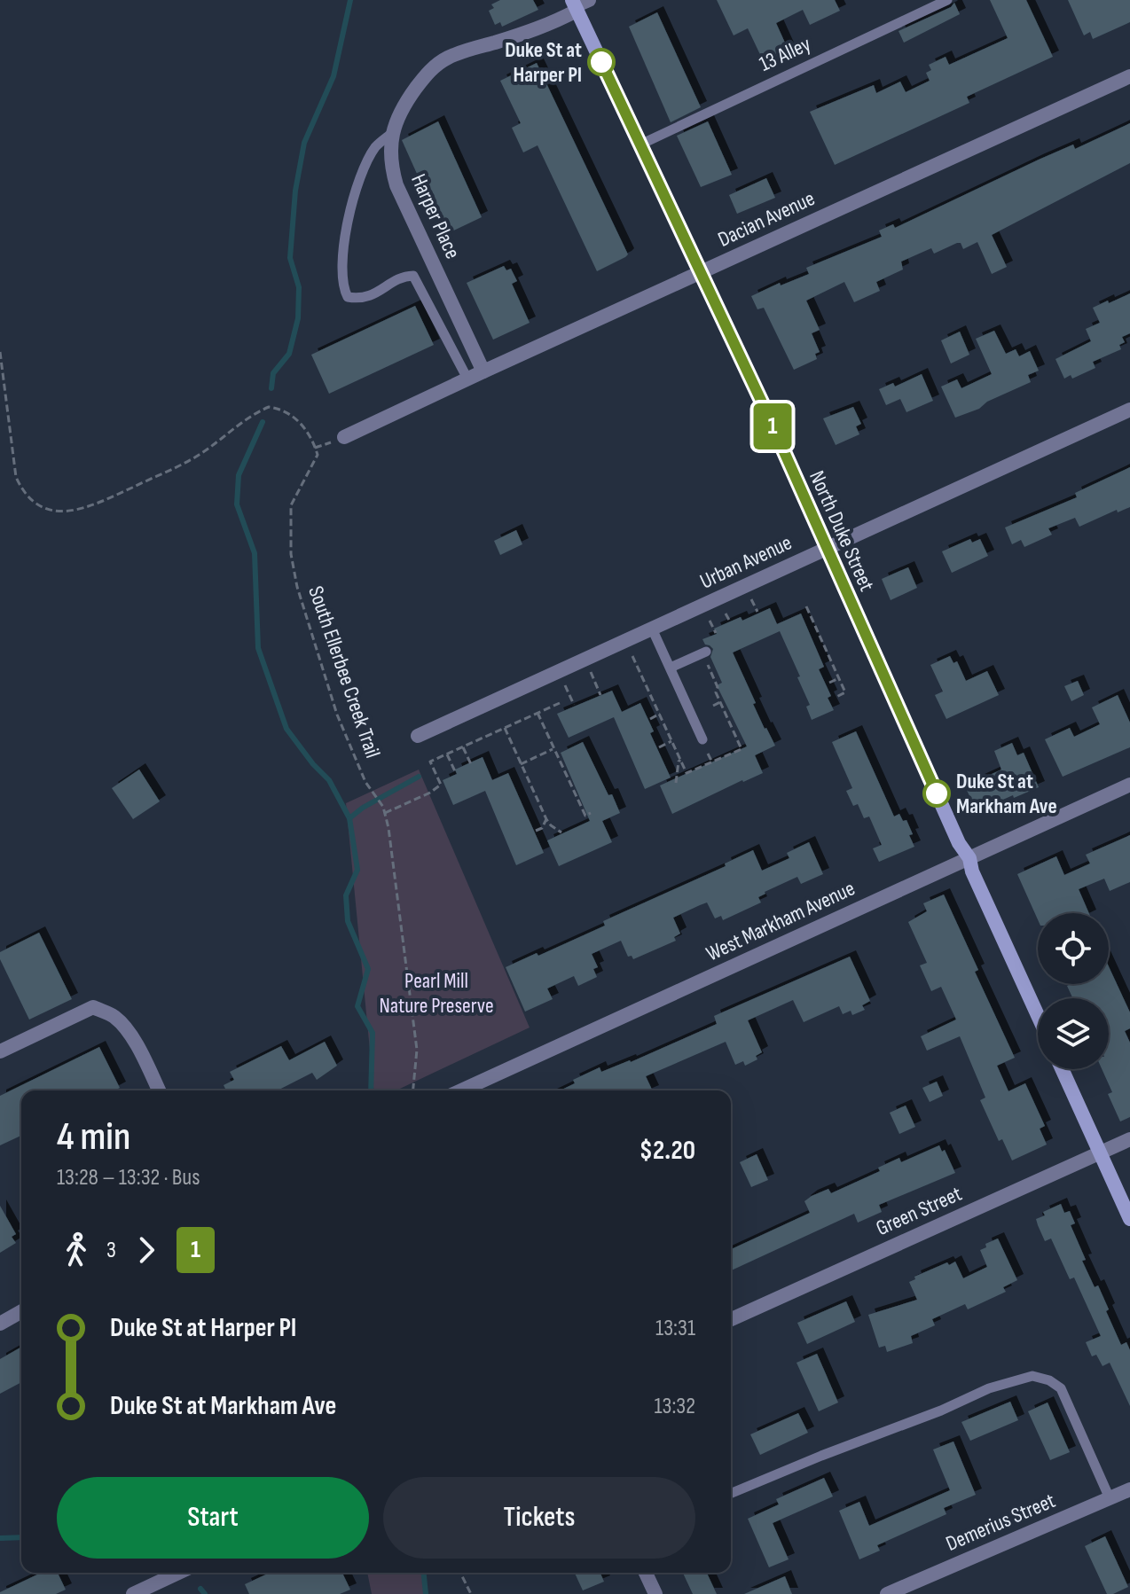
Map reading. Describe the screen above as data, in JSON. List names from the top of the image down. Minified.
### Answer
{"streets":{"main road":["North Duke Street"],"street":["Harper Place","Dacian Avenue","Urban Avenue","West Markham Avenue","Green Street","Demerius Street"],"lane":["13 Alley"],"path":["South Ellerbee Creek Trail"]},"crossings":[["13 Alley","North Duke Street"],["Harper Place","Dacian Avenue"],["Harper Place","North Duke Street"],["Dacian Avenue","North Duke Street"],["North Duke Street","Urban Avenue"],["North Duke Street","West Markham Avenue"]],"parks":["Pearl Mill Nature Preserve"],"places":["Duke St at Harper Pl","Duke St at Markham Ave"],"lines":["bus line 1"],"page":{"on_map":"1","heading":["4 min","13:28 – 13:32 · Bus","$2.20"],"legs":["3","1"],"list":[{"name":"Duke St at Harper Pl","value":"13:31"},{"name":"Duke St at Markham Ave","value":"13:32"}],"buttons":["Start","Tickets"]}}
